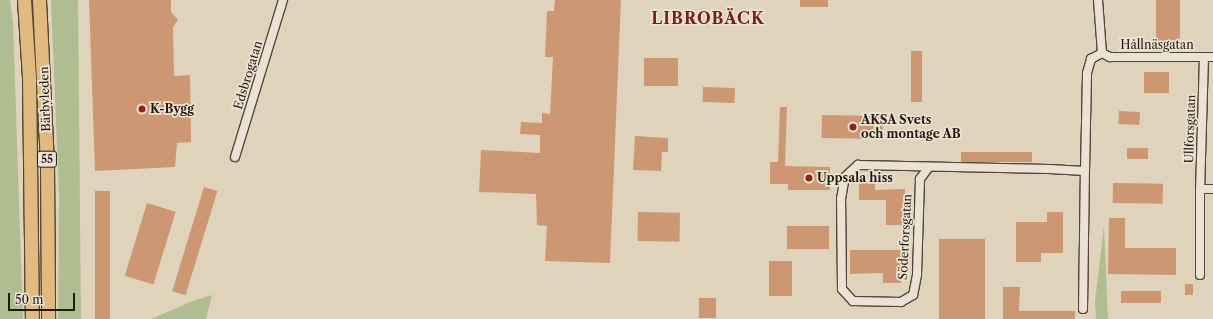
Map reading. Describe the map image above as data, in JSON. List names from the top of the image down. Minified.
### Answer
{"streets":{"main road":["Bärbyleden","55"],"street":["Hållnäsgatan","Edsbrogatan","Ullforsgatan","Söderforsgatan"]},"crossings":[["Hållnäsgatan","Ullforsgatan"]],"districts":["LIBROBÄCK"],"places":["K-Bygg","AKSA Svets och montage AB","Uppsala hiss"],"scale_bar":"50 m"}
